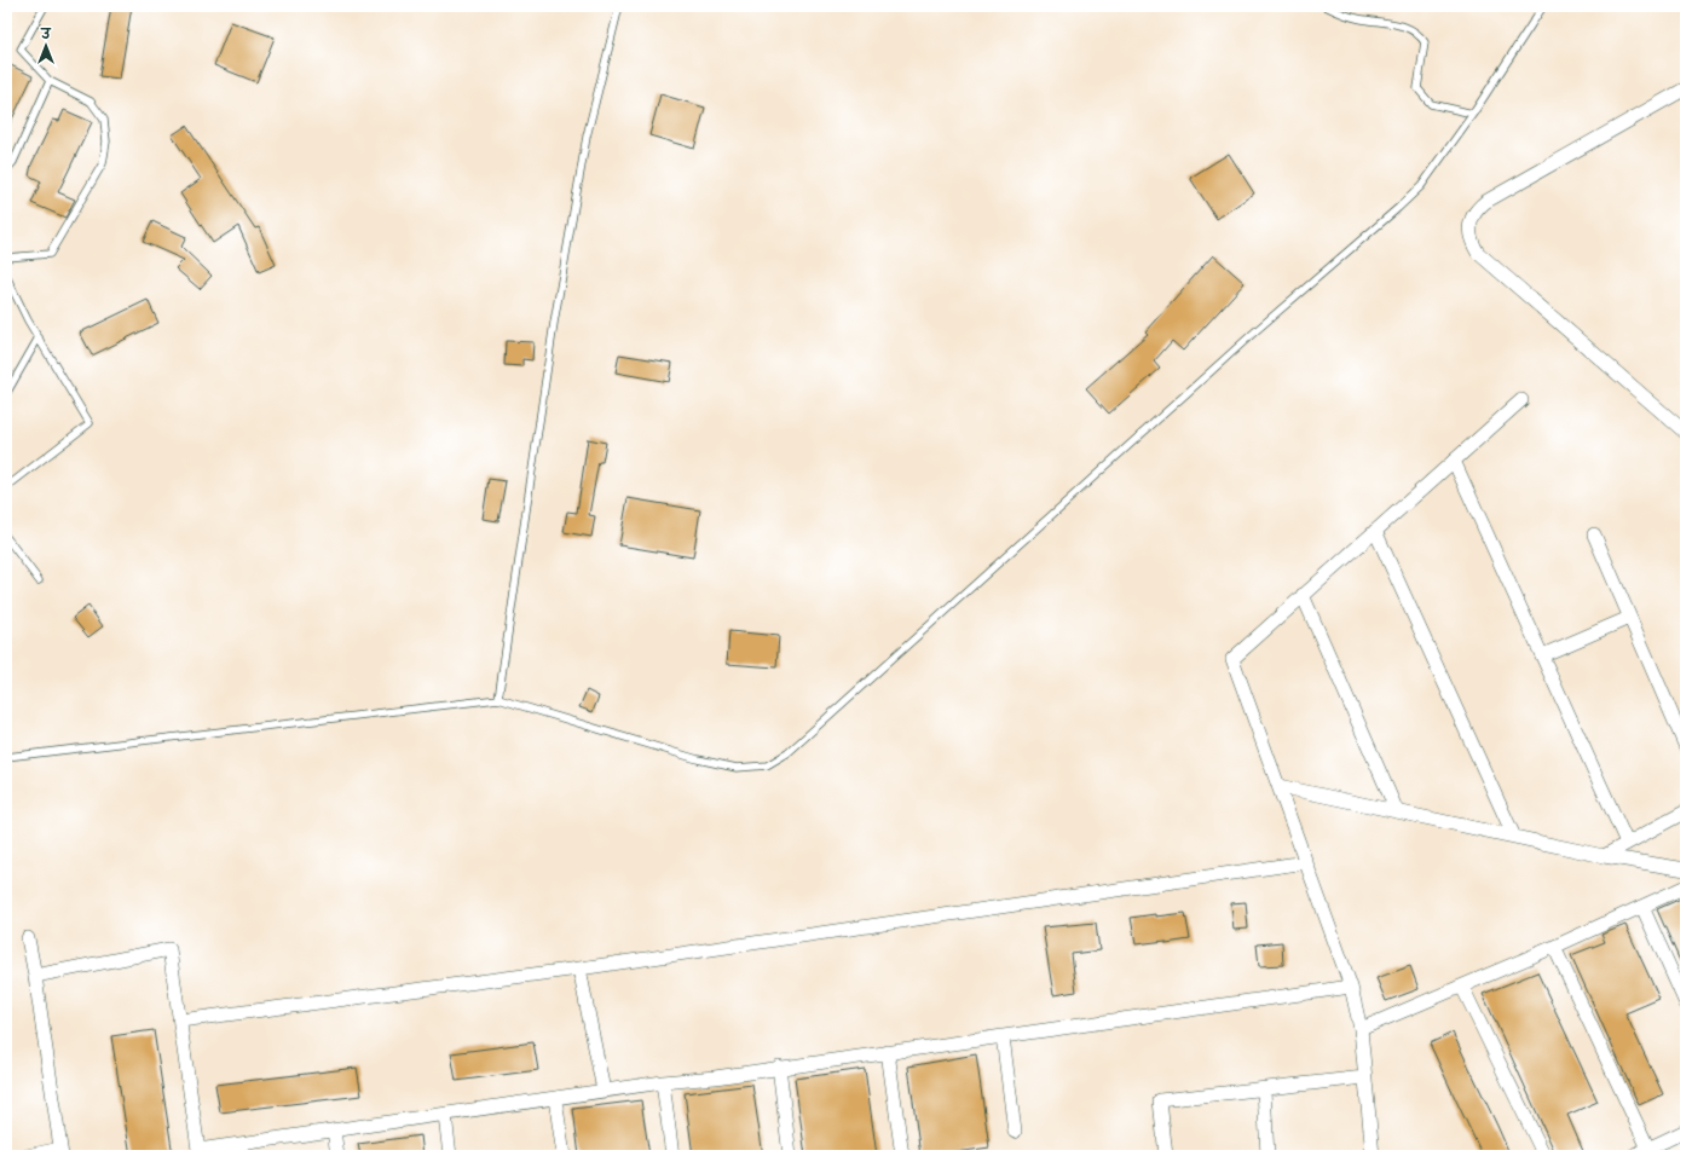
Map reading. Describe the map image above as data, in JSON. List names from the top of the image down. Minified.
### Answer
{"north":"top"}
